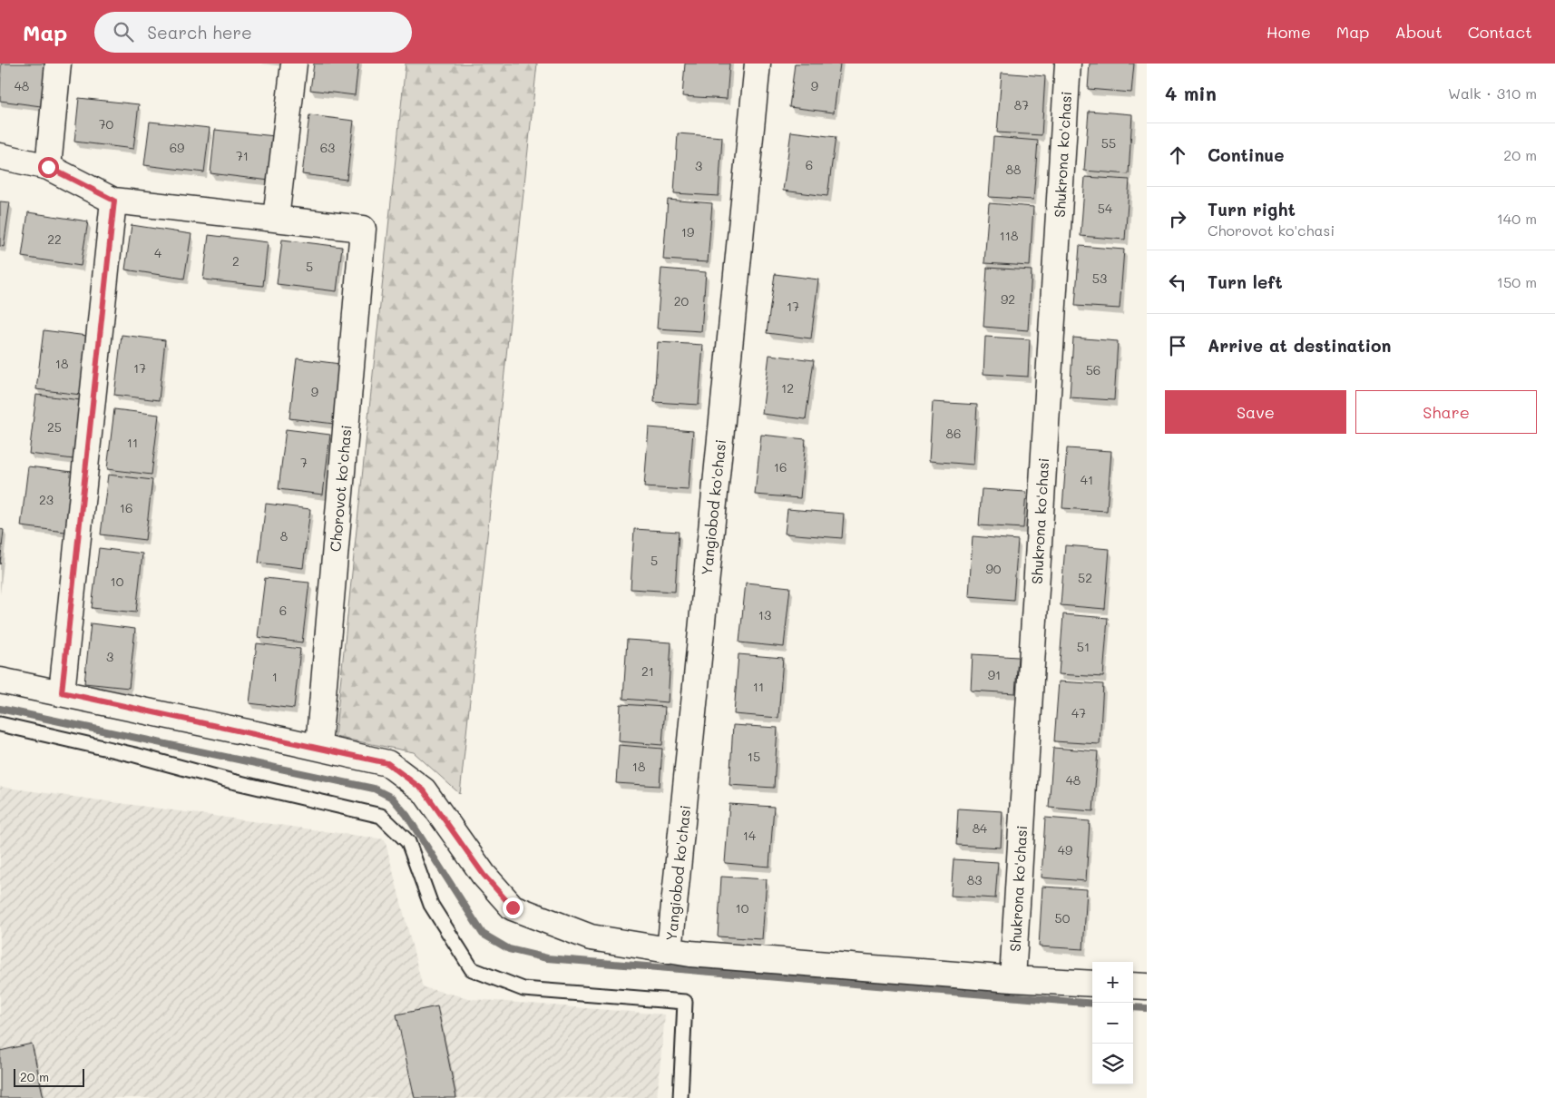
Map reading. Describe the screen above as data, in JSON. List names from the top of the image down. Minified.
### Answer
{"streets":{"street":["Shukrona ko'chasi","Chorovot ko'chasi","Yangiobod ko'chasi"]},"house_numbers":["48","9","87","70","55","69","63","71","6","3","88","54","19","118","22","4","2","5","53","92","20","17","18","17","56","12","9","25","86","11","7","16","41","23","16","8","5","90","52","10","6","13","51","3","21","91","1","11","47","15","18","48","84","14","49","83","10","50"],"scale_bar":"20 m","page":{"header":"Map","search":"Search here","nav":["Home","Map","About","Contact"],"heading":["4 min","Walk · 310 m"],"list":[["Continue","20 m"],["Turn right","Chorovot ko'chasi","140 m"],["Turn left","150 m"],"Arrive at destination"],"buttons":["Save","Share"],"map_buttons":["+","−"],"scale":"20 m"}}
